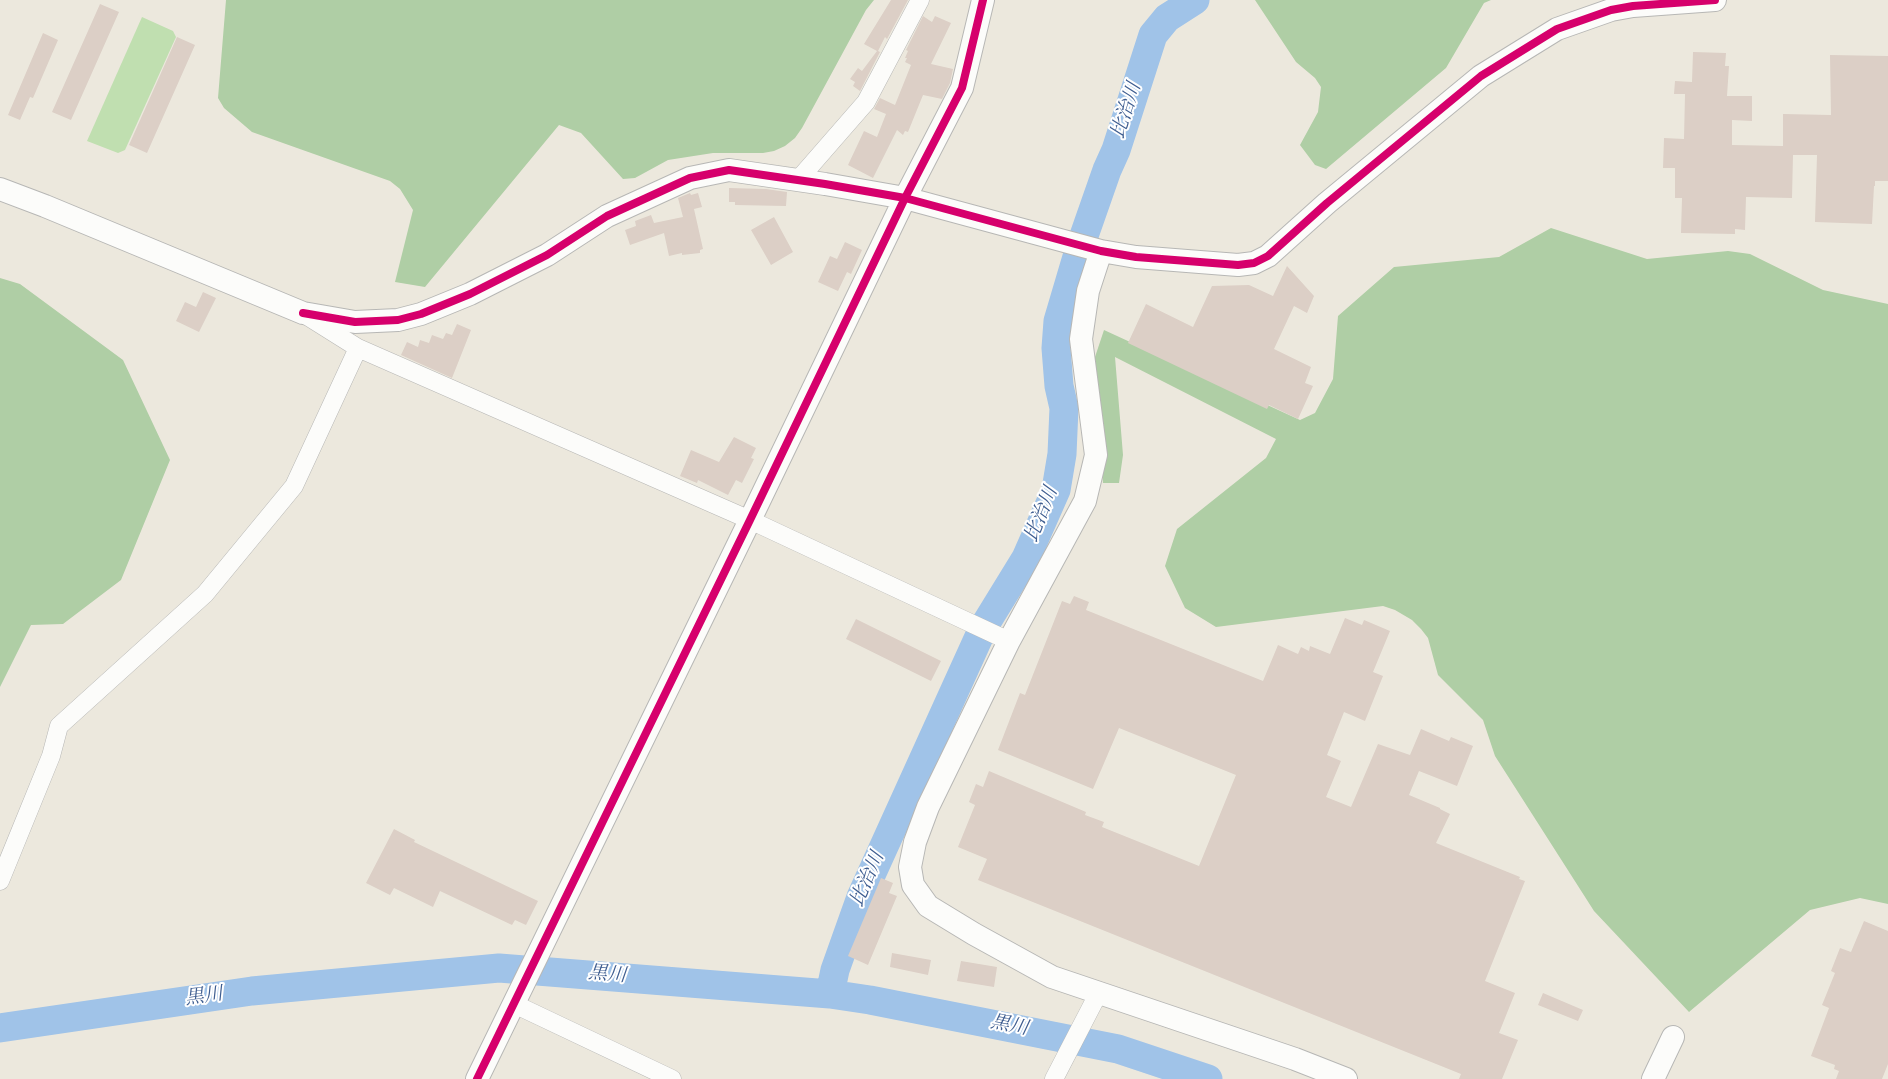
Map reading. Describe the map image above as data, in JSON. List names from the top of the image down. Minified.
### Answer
{"water":["比治川","黒川"]}
